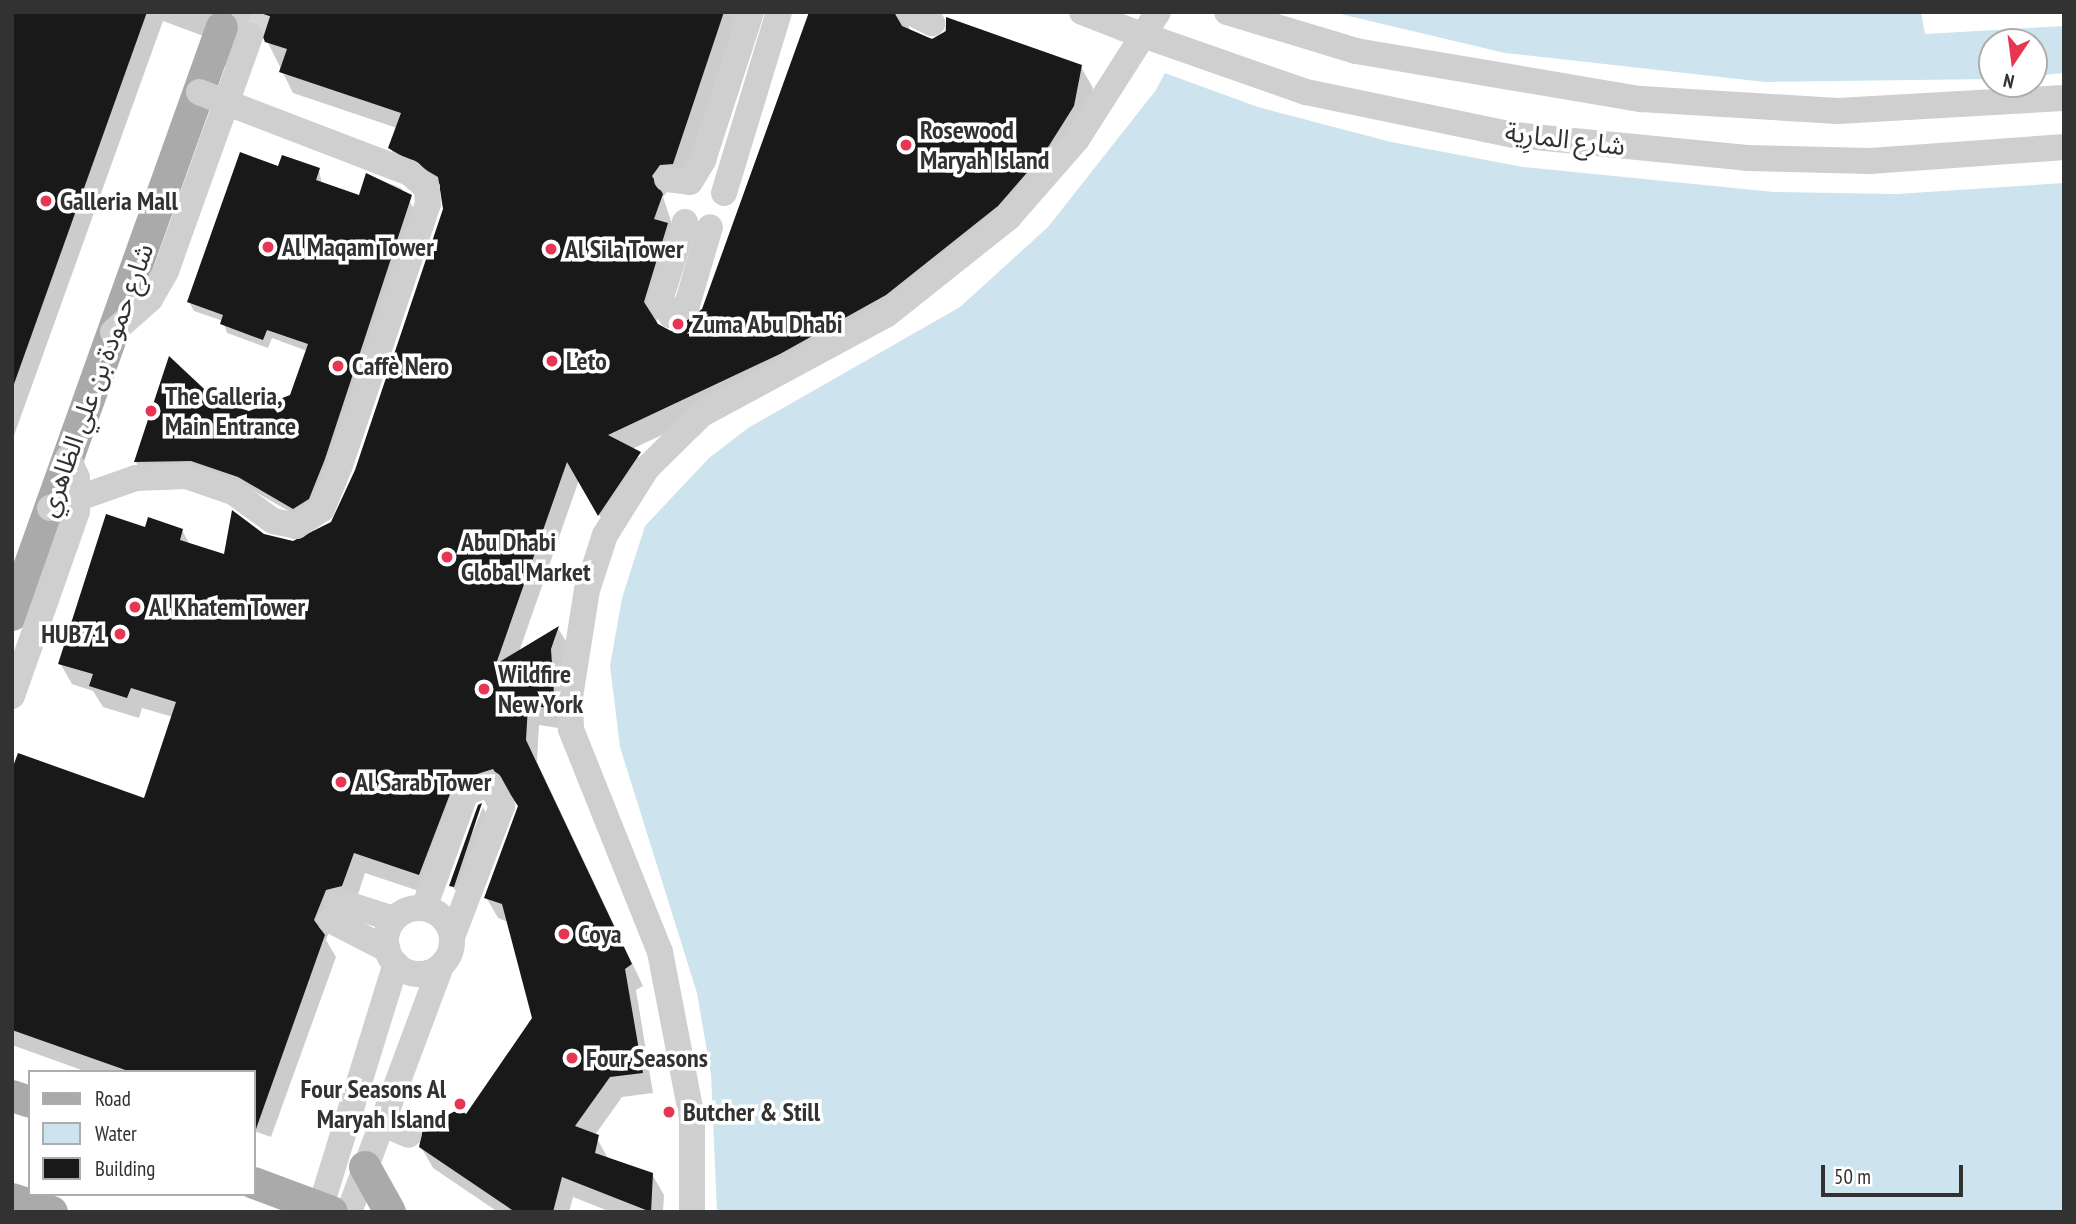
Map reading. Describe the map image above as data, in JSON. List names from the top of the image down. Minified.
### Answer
{"streets":{"main road":["شارع حمودة بن علي الظاهري"],"street":["شارع المارِية"]},"places":["Rosewood Maryah Island","Galleria Mall","Al Maqam Tower","Al Sila Tower","Zuma Abu Dhabi","L’eto","Caffè Nero","The Galleria, Main Entrance","Abu Dhabi Global Market","Al Khatem Tower","HUB71","Wildfire New York","Al Sarab Tower","Coya","Four Seasons","Four Seasons Al Maryah Island","Butcher & Still"],"legend":["Road","Water","Building"],"scale_bar":"50 m","north":"bottom"}
